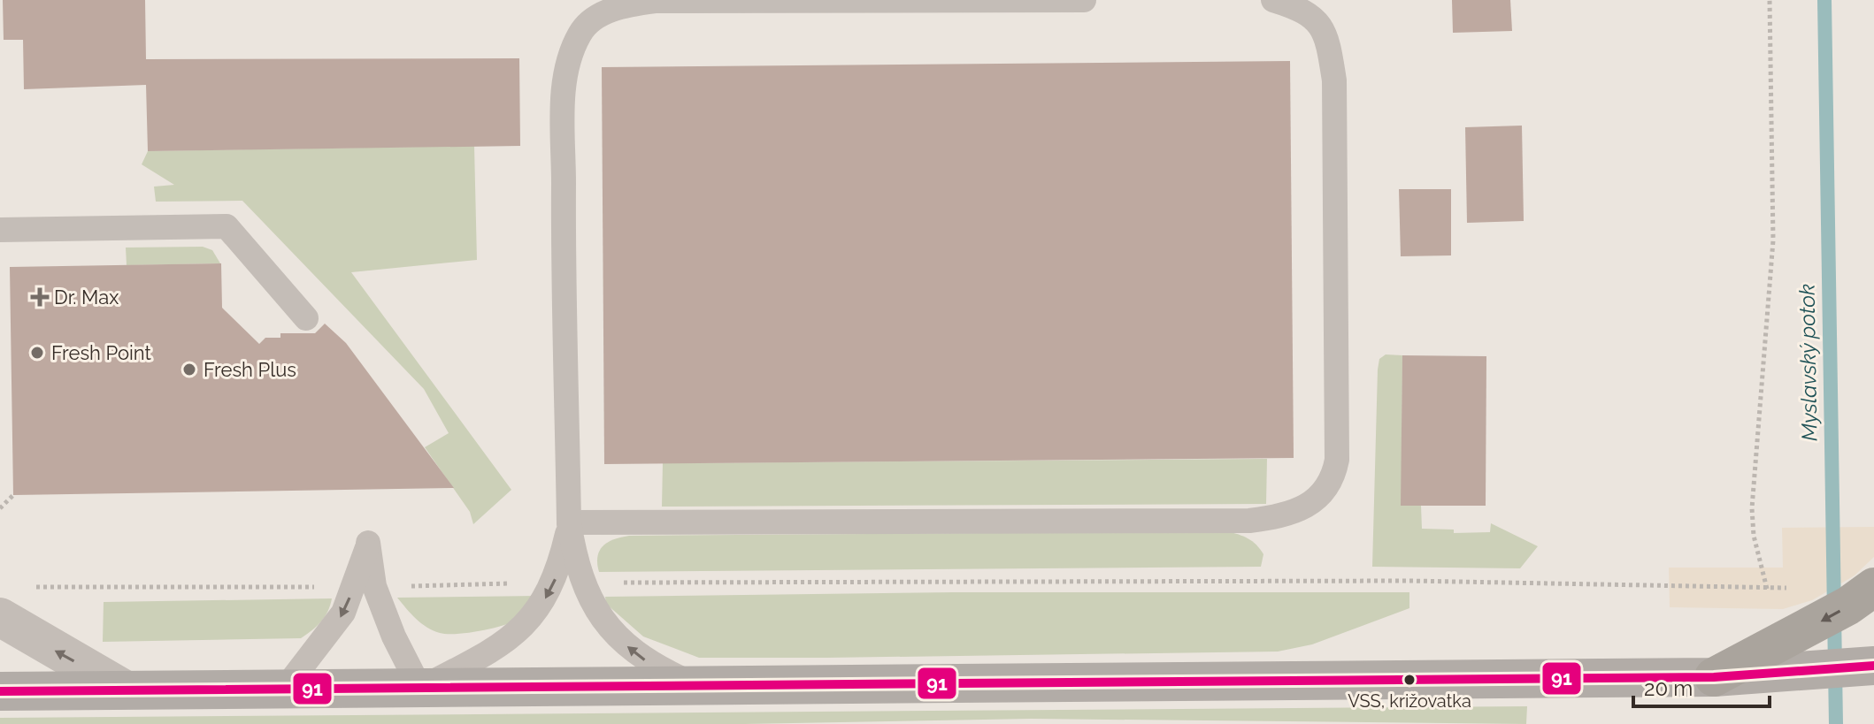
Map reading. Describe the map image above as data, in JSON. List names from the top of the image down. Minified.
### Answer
{"water":["Myslavský potok"],"places":{"health":["Dr. Max"],"other":["Fresh Point","Fresh Plus","VSS, križovatka"]},"lines":["transit line 91"],"scale_bar":"20 m"}
